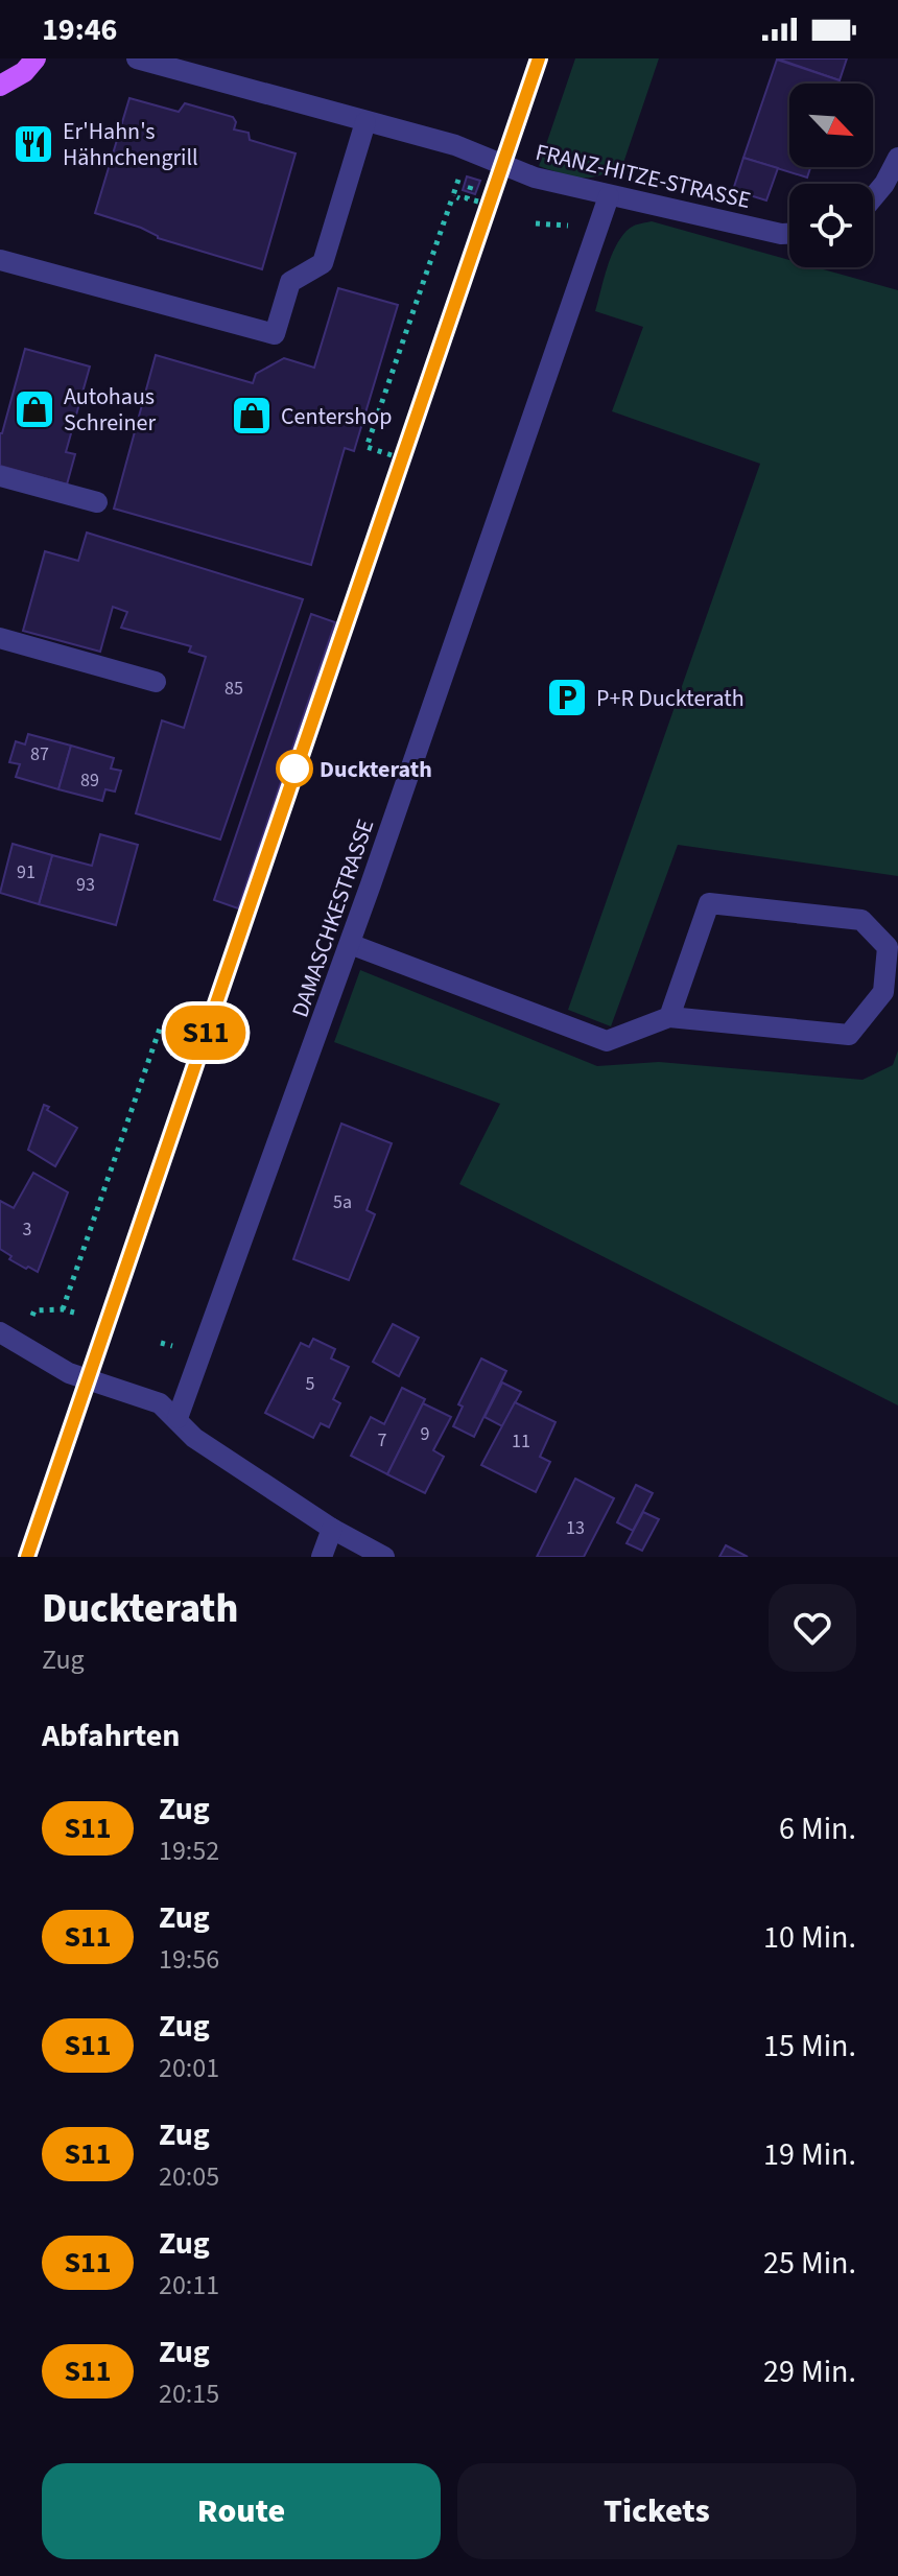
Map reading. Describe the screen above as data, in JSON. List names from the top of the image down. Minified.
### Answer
{"streets":{"street":["FRANZ-HITZE-STRASSE","DAMASCHKESTRASSE"]},"crossings":[["FRANZ-HITZE-STRASSE","DAMASCHKESTRASSE"]],"places":{"restaurant":["Er'Hahn's Hähnchengrill"],"shop":["Autohaus Schreiner","Centershop"],"parking":["P+R Duckterath"],"other":["Duckterath"]},"house_numbers":["85","87","89","91","93","5a","3","5","9","7","11","13"],"north":"bottom right","page":{"status":"19:46","on_map":"S11","heading":[["Duckterath","Zug"],"Abfahrten"],"list":[{"mark":"S11","name":"Zug","note":"19:52","value":"6 Min."},{"mark":"S11","name":"Zug","note":"19:56","value":"10 Min."},{"mark":"S11","name":"Zug","note":"20:01","value":"15 Min."},{"mark":"S11","name":"Zug","note":"20:05","value":"19 Min."},{"mark":"S11","name":"Zug","note":"20:11","value":"25 Min."},{"mark":"S11","name":"Zug","note":"20:15","value":"29 Min."}],"buttons":["Route","Tickets"]}}
